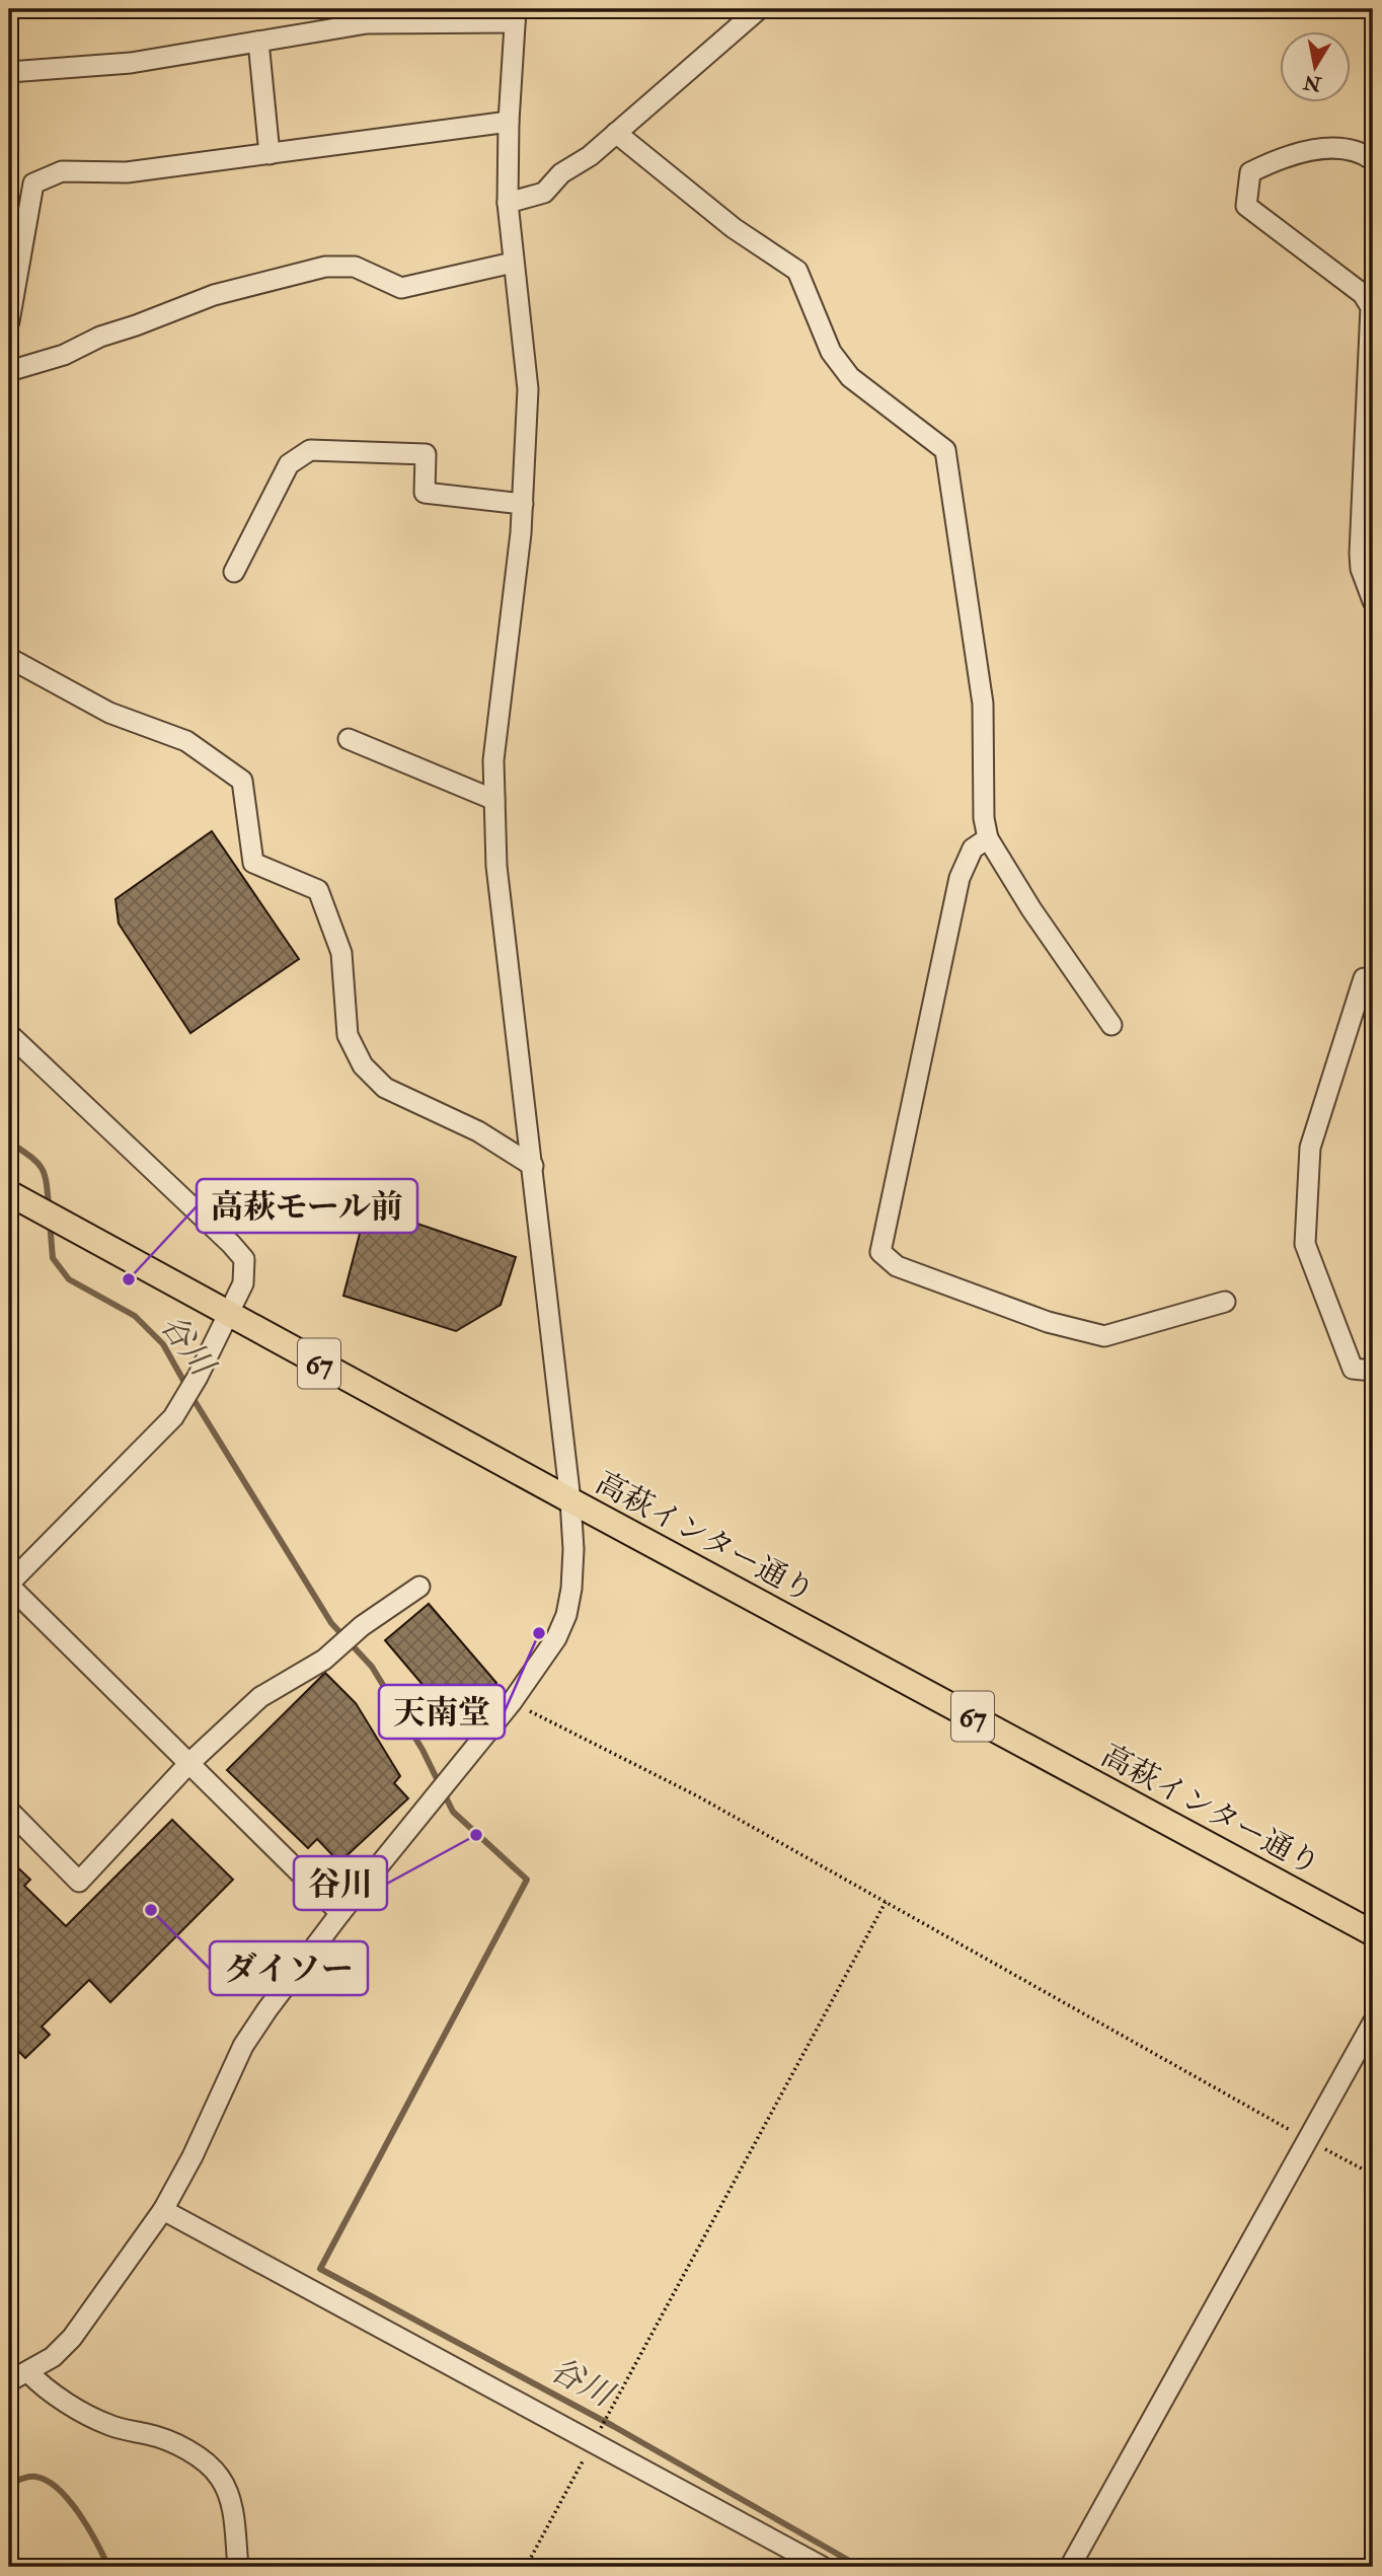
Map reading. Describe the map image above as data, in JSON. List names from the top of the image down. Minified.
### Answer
{"streets":{"main road":["67","高萩インター通り"]},"water":["谷川"],"places":["高萩モール前","天南堂","谷川","ダイソー"],"north":"bottom"}
